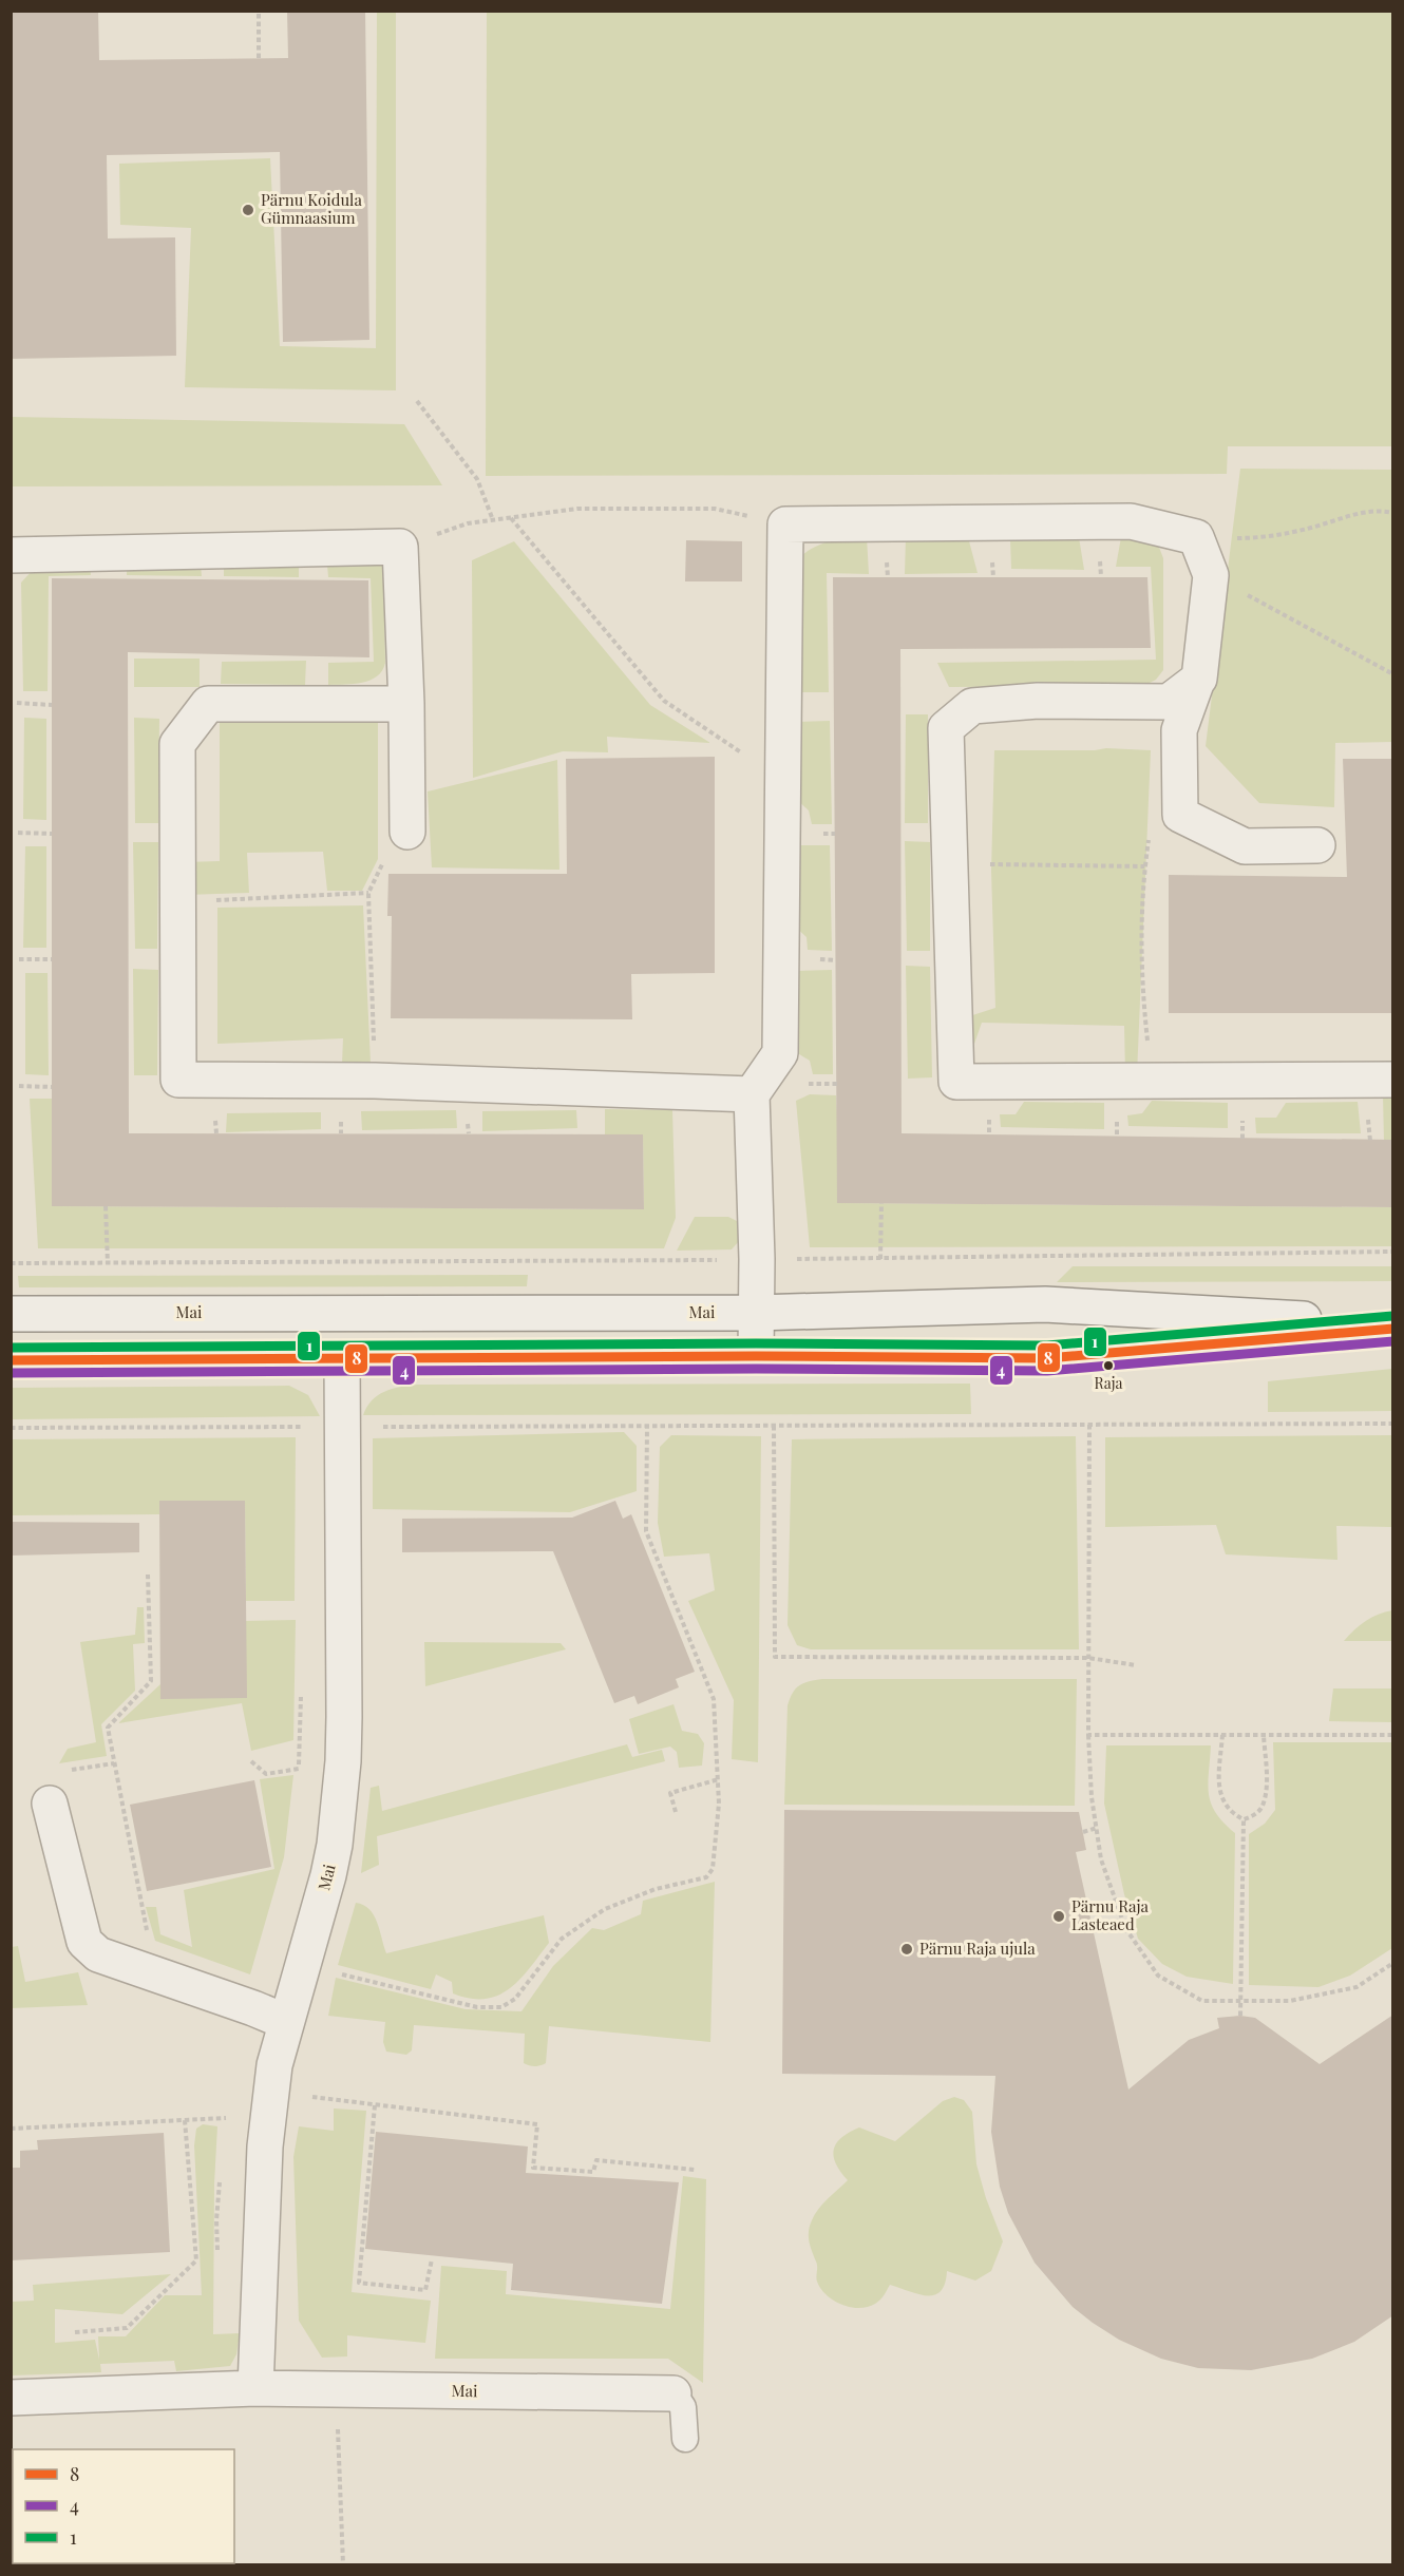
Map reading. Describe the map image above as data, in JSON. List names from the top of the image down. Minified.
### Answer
{"streets":{"street":["Mai"]},"places":["Pärnu Koidula Gümnaasium","Raja","Pärnu Raja Lasteaed","Pärnu Raja ujula"],"lines":["transit line 1","transit line 8","transit line 4"],"legend":["8","4","1"]}
